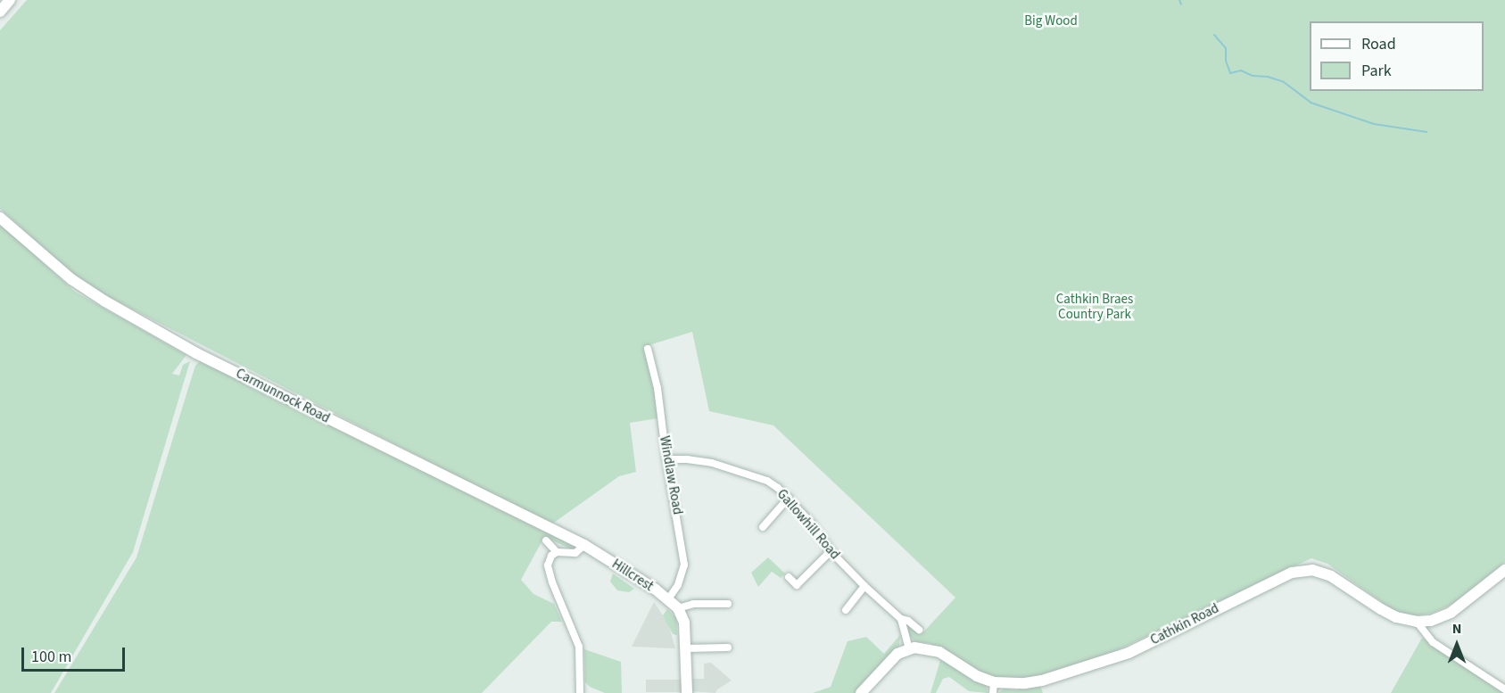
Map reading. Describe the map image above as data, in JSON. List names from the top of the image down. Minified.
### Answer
{"streets":{"street":["Carmunnock Road","Windlaw Road","Gallowhill Road","Hillcrest","Cathkin Road"]},"crossings":[["Carmunnock Road","Hillcrest"],["Windlaw Road","Gallowhill Road"],["Windlaw Road","Hillcrest"]],"parks":["Big Wood","Cathkin Braes Country Park"],"legend":["Road","Park"],"scale_bar":"100 m","north":"top"}
